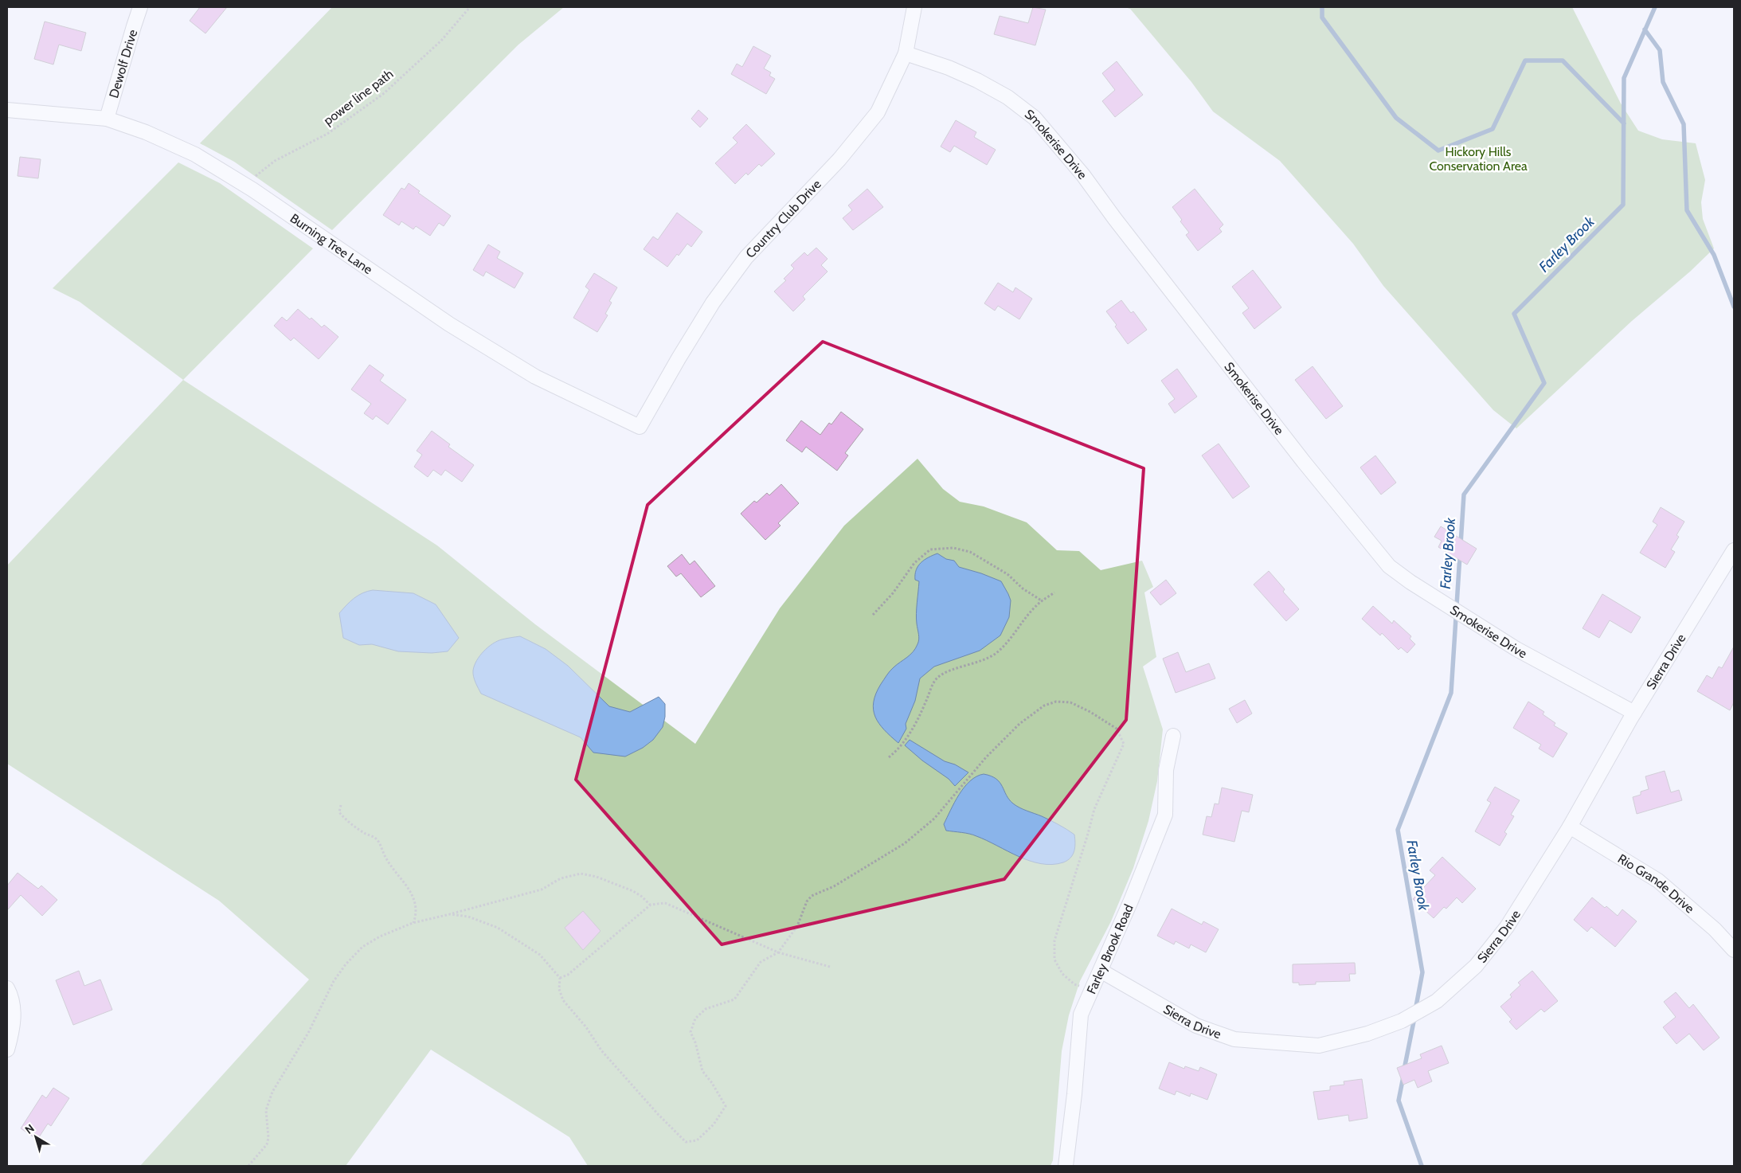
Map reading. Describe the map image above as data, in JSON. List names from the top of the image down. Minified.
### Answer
{"streets":{"street":["Dewolf Drive","Smokerise Drive","Country Club Drive","Burning Tree Lane","Sierra Drive","Rio Grande Drive","Farley Brook Road"],"path":["power line path"]},"crossings":[["Dewolf Drive","Burning Tree Lane"],["power line path","Burning Tree Lane"],["Smokerise Drive","Country Club Drive"],["Smokerise Drive","Sierra Drive"],["Country Club Drive","Burning Tree Lane"],["Sierra Drive","Rio Grande Drive"],["Sierra Drive","Farley Brook Road"]],"water":["Farley Brook"],"parks":["Hickory Hills Conservation Area"],"north":"top left"}
